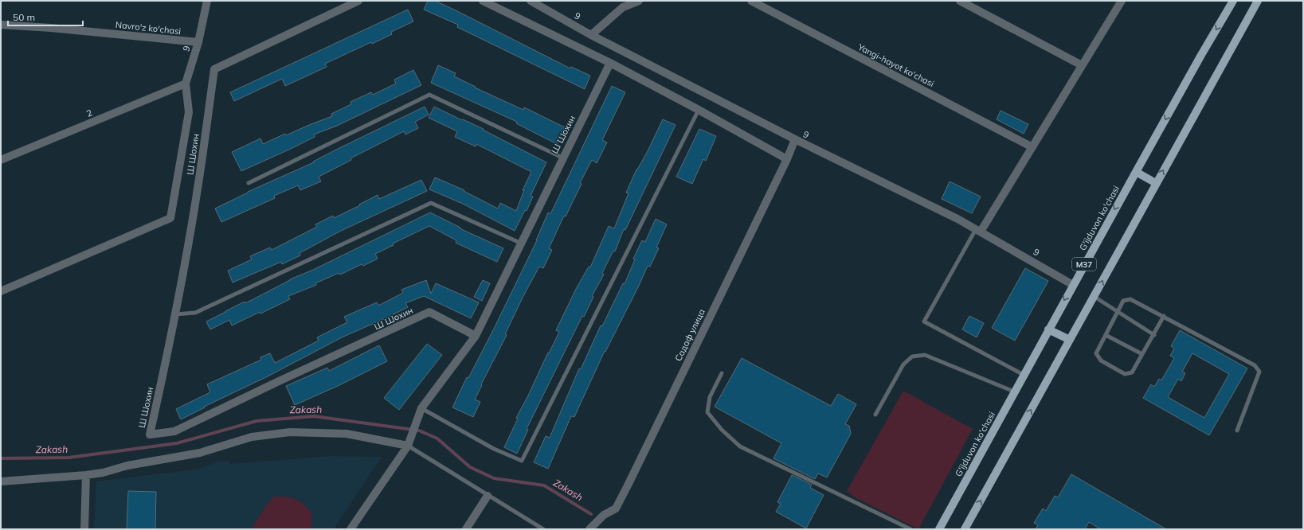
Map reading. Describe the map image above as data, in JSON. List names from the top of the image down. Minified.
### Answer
{"streets":{"main road":["G'ijduvon ko'chasi","M37"],"street":["9","Navro'z ko'chasi","Yangi-hayot ko'chasi","2","Ш Шохин","Садаф улица"]},"crossings":[["9","Navro'z ko'chasi"],["9","2"],["9","G'ijduvon ko'chasi"],["9","Садаф улица"]],"water":["Zakash"],"scale_bar":"50 m"}
